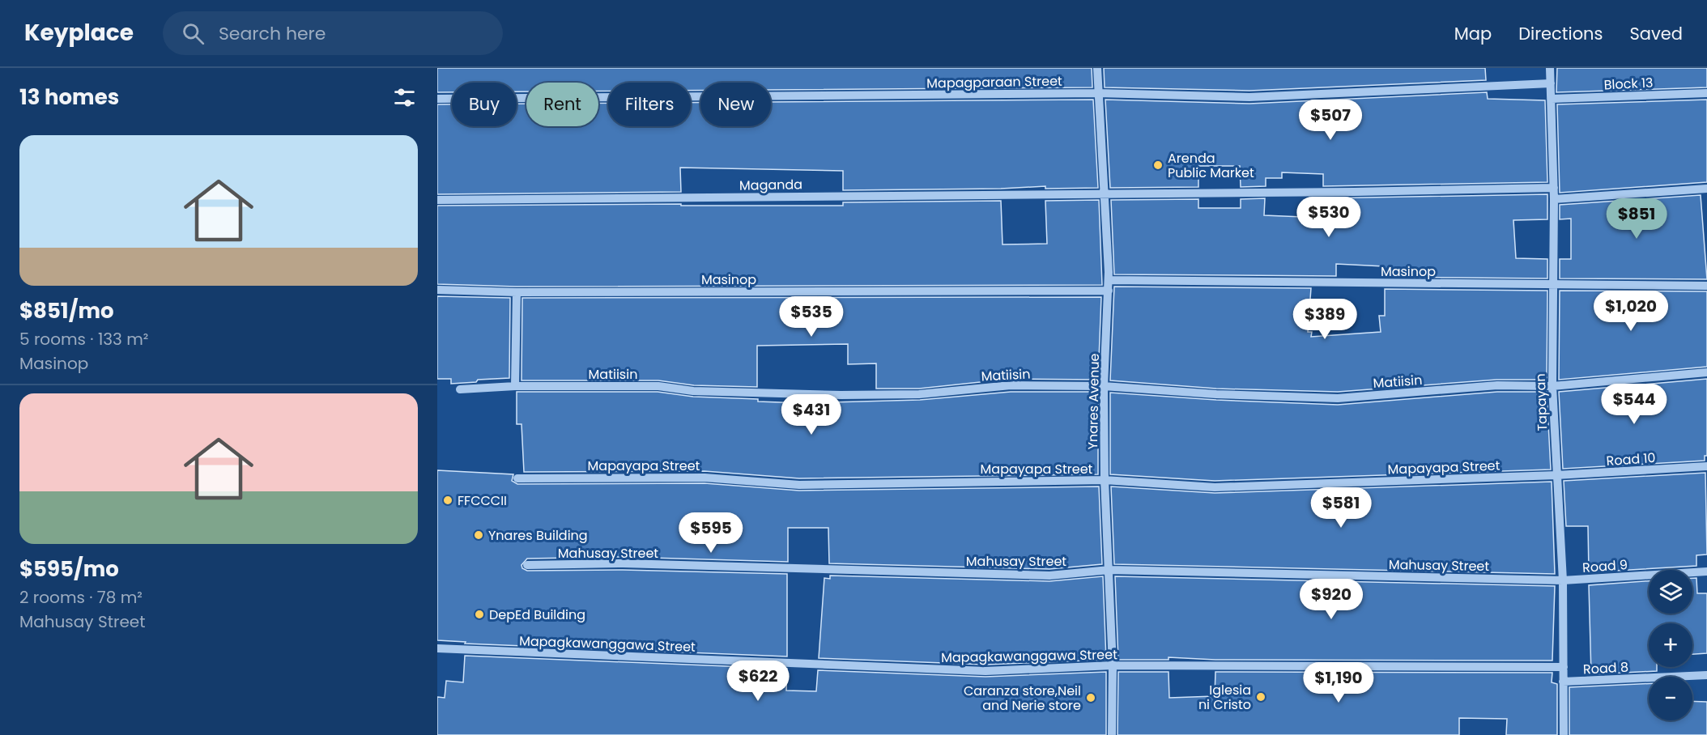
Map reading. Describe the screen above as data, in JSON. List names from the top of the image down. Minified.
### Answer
{"streets":{"street":["Mapagparaan Street","Block 13","Maganda","Masinop","Matiisin","Ynares Avenue","Tapayan","Road 10","Mapayapa Street","Mahusay Street","Road 9","Mapagkawanggawa Street","Road 8"]},"crossings":[["Mapagparaan Street","Ynares Avenue"],["Mapagparaan Street","Tapayan"],["Block 13","Tapayan"],["Maganda","Ynares Avenue"],["Masinop","Ynares Avenue"],["Masinop","Tapayan"],["Matiisin","Ynares Avenue"],["Matiisin","Tapayan"],["Ynares Avenue","Mapayapa Street"],["Ynares Avenue","Mahusay Street"],["Ynares Avenue","Mapagkawanggawa Street"],["Tapayan","Road 10"],["Tapayan","Mapayapa Street"],["Tapayan","Mahusay Street"],["Tapayan","Road 9"],["Tapayan","Mapagkawanggawa Street"],["Tapayan","Road 8"],["Road 10","Mapayapa Street"],["Mahusay Street","Road 9"]],"places":["Arenda Public Market","FFCCCII","Ynares Building","DepEd Building","Iglesia ni Cristo","Caranza store,Neil and Nerie store"],"page":{"header":"Keyplace","search":"Search here","nav":["Map","Directions","Saved"],"heading":"13 homes","chip":["Buy","Rent","Filters","New"],"price":["$507","$530","$851","$1,020","$535","$389","$544","$431","$581","$595","$920","$622","$1,190"],"list":[{"name":"$851/mo","note":"5 rooms · 133 m² · Masinop"},{"name":"$595/mo","note":"2 rooms · 78 m² · Mahusay Street"}],"map_buttons":["+","−"]}}
